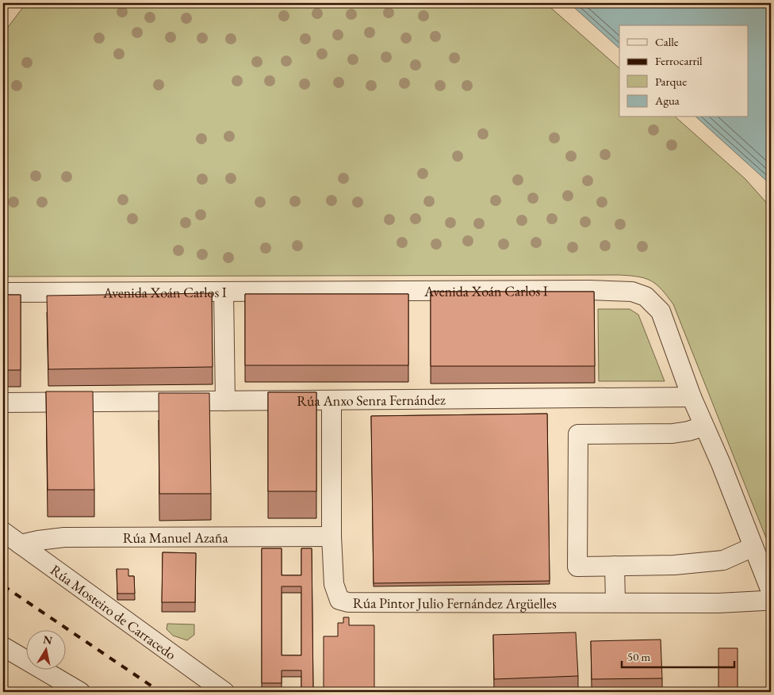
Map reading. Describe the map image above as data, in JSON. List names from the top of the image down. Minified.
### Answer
{"streets":{"street":["Avenida Xoán Carlos I","Rúa Anxo Senra Fernández","Rúa Manuel Azaña","Rúa Pintor Julio Fernández Argüelles","Rúa Mosteiro de Carracedo"]},"crossings":[["Avenida Xoán Carlos I","Rúa Anxo Senra Fernández"],["Rúa Anxo Senra Fernández","Rúa Pintor Julio Fernández Argüelles"],["Rúa Manuel Azaña","Rúa Pintor Julio Fernández Argüelles"],["Rúa Manuel Azaña","Rúa Mosteiro de Carracedo"]],"legend":["Calle","Ferrocarril","Parque","Agua"],"scale_bar":"50 m","north":"top"}
